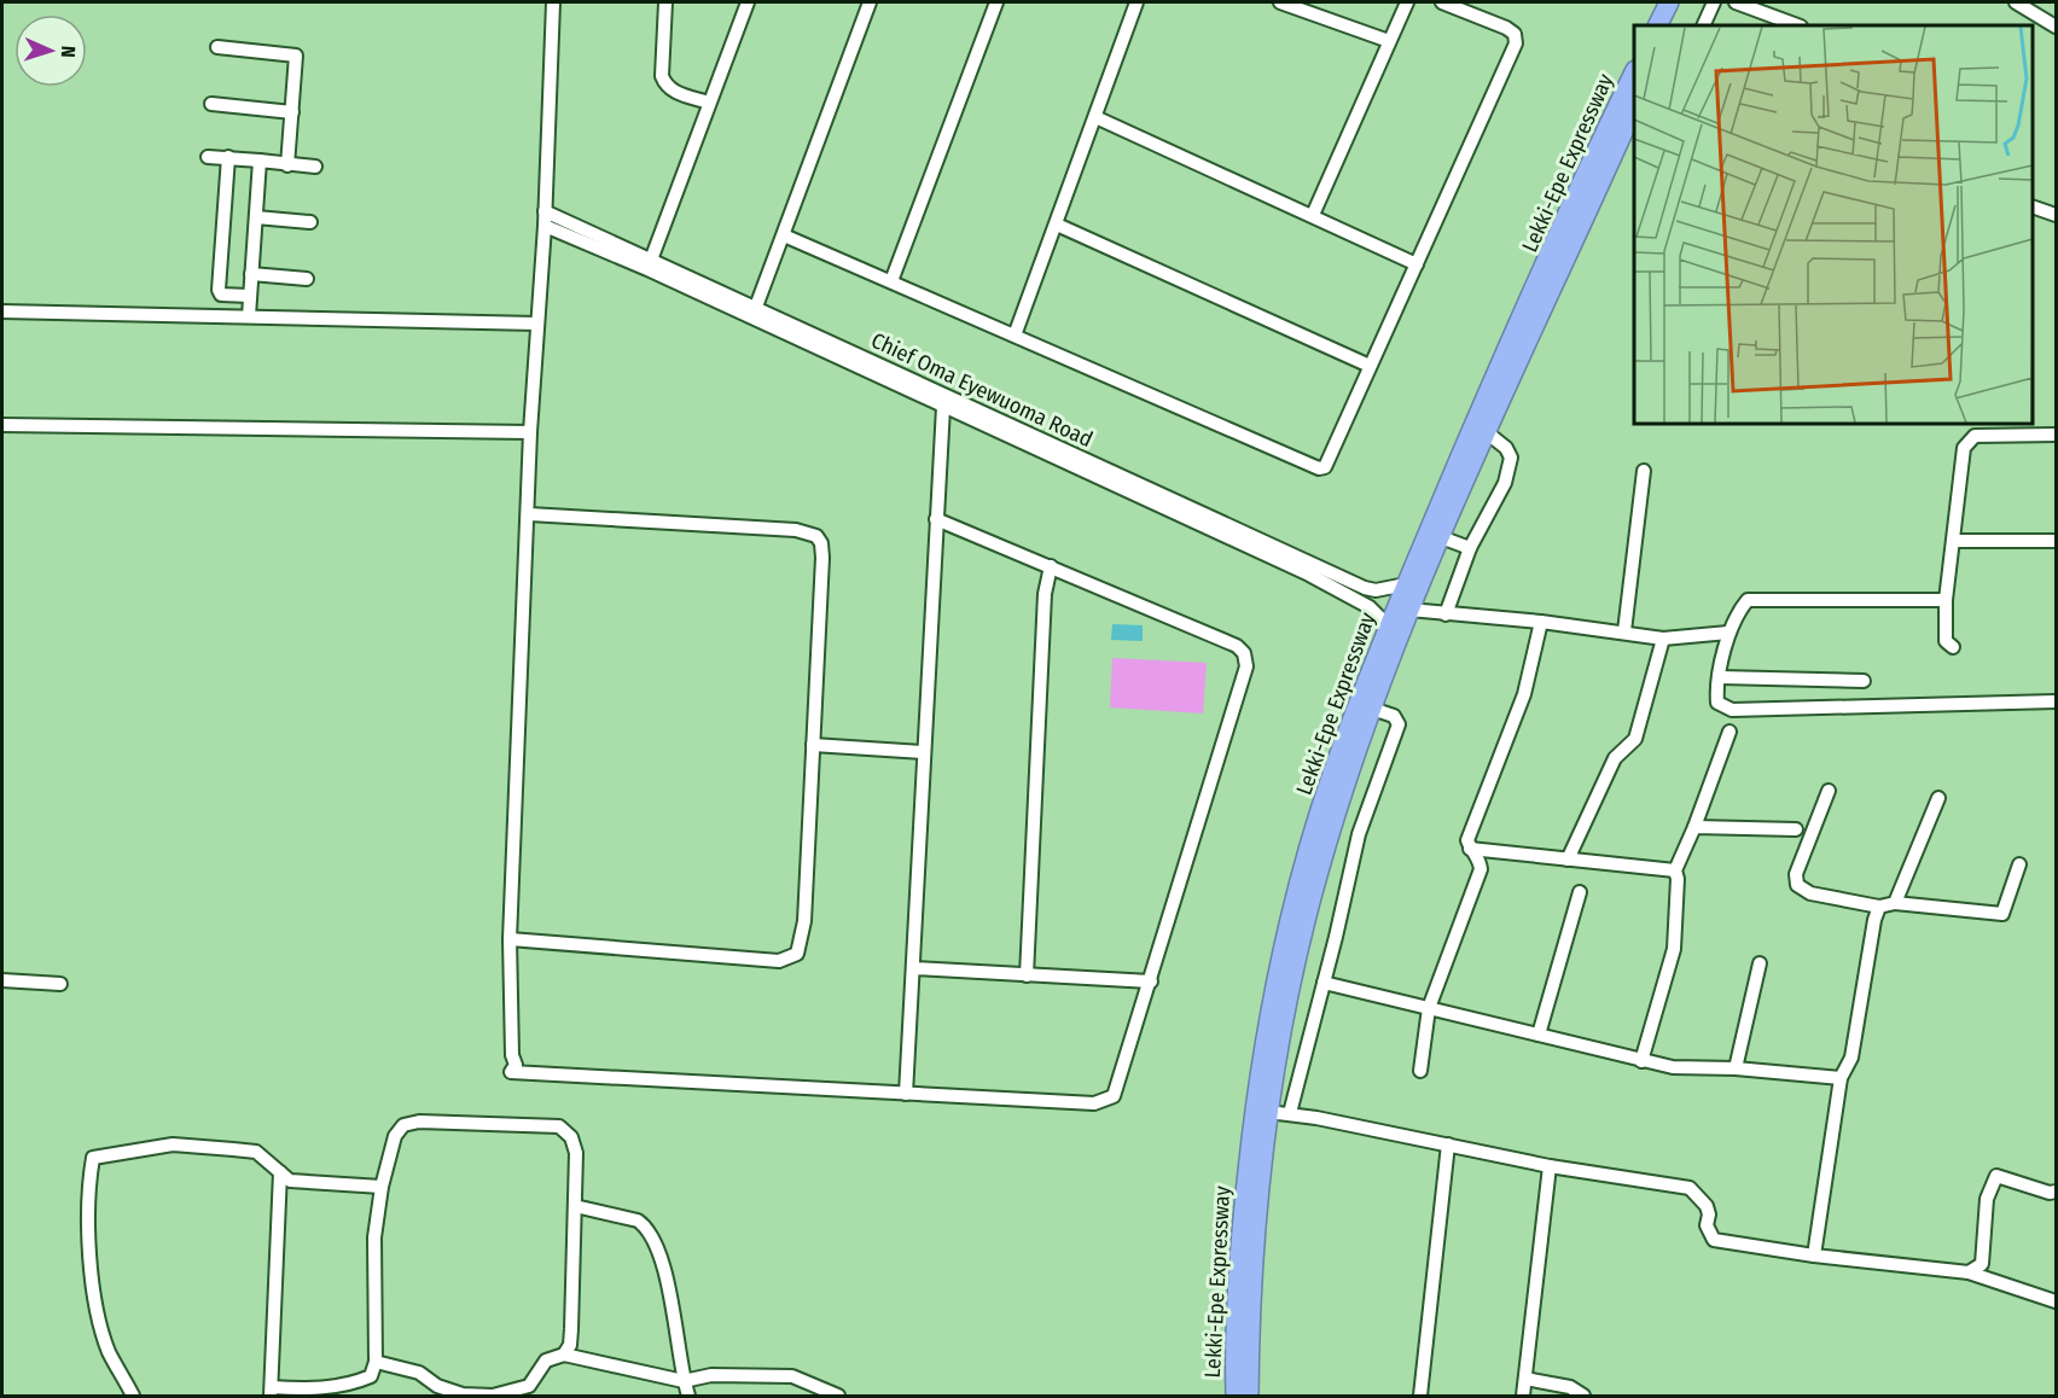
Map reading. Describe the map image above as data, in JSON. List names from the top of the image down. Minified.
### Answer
{"streets":{"highway":["Lekki-Epe Expressway"],"street":["Chief Oma Eyewuoma Road"]},"crossings":[["Lekki-Epe Expressway","Chief Oma Eyewuoma Road"]],"north":"right"}
